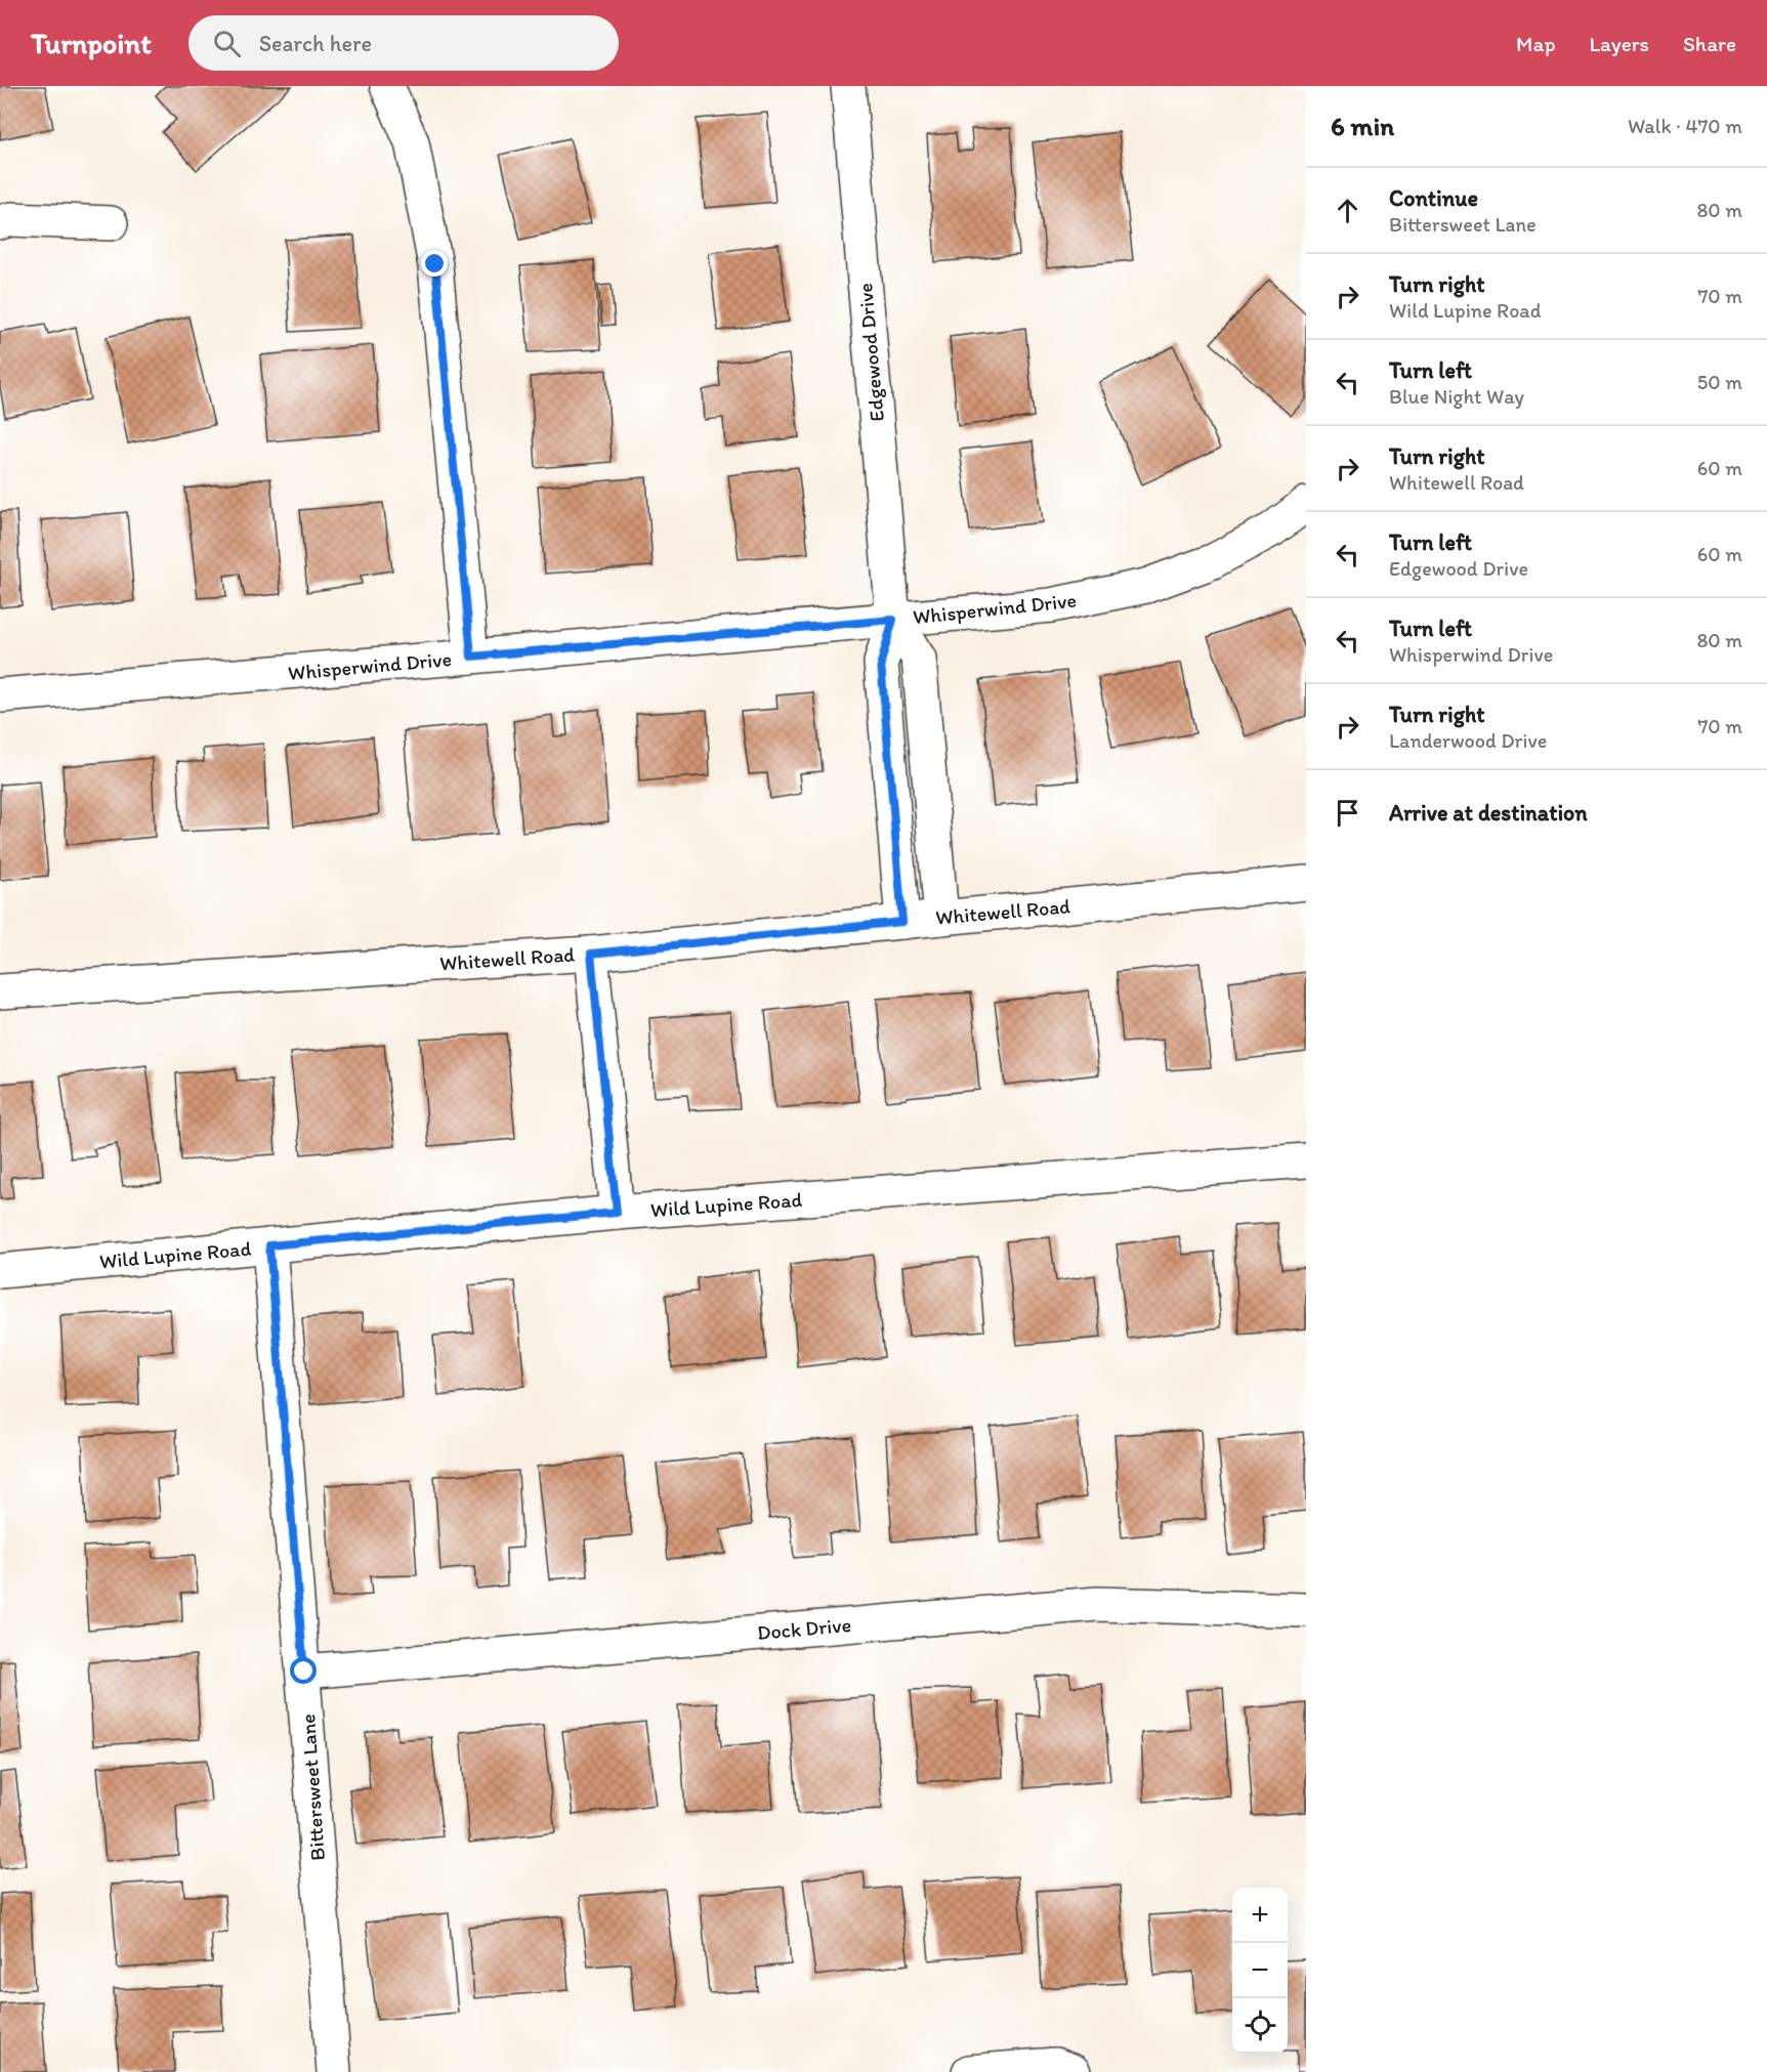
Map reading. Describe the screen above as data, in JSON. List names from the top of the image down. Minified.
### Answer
{"streets":{"street":["Edgewood Drive","Whisperwind Drive","Whitewell Road","Wild Lupine Road","Dock Drive","Bittersweet Lane"]},"crossings":[["Edgewood Drive","Whisperwind Drive"],["Edgewood Drive","Whitewell Road"],["Wild Lupine Road","Bittersweet Lane"],["Dock Drive","Bittersweet Lane"]],"page":{"header":"Turnpoint","search":"Search here","nav":["Map","Layers","Share"],"heading":["6 min","Walk · 470 m"],"list":[["Continue","Bittersweet Lane","80 m"],["Turn right","Wild Lupine Road","70 m"],["Turn left","Blue Night Way","50 m"],["Turn right","Whitewell Road","60 m"],["Turn left","Edgewood Drive","60 m"],["Turn left","Whisperwind Drive","80 m"],["Turn right","Landerwood Drive","70 m"],"Arrive at destination"],"map_buttons":["+","−"]}}
